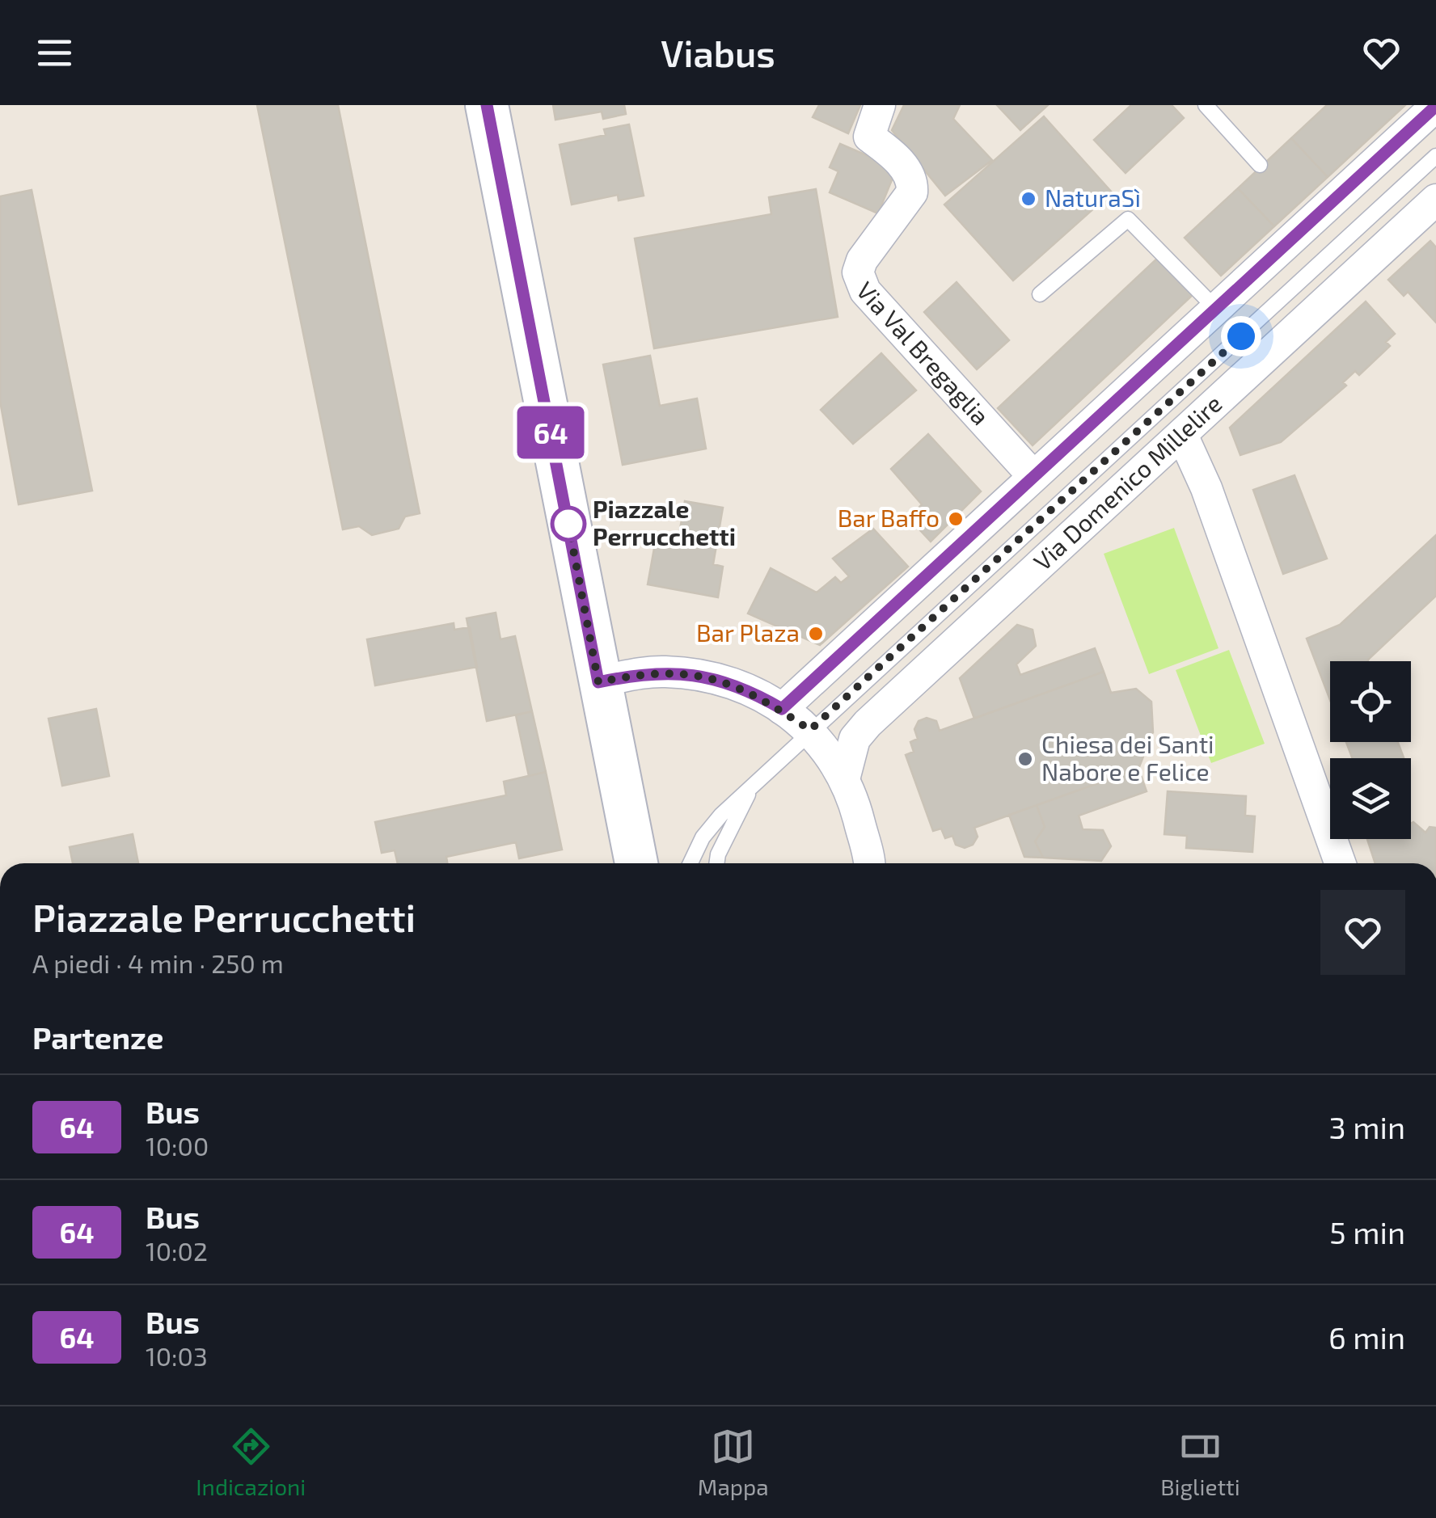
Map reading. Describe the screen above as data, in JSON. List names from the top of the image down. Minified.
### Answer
{"streets":{"street":["Via Val Bregaglia","Via Domenico Millelire"]},"places":["NaturaSì","Bar Baffo","Piazzale Perrucchetti","Bar Plaza","Chiesa dei Santi Nabore e Felice"],"lines":["bus line 64"],"page":{"header":"Viabus","on_map":"64","heading":[["Piazzale Perrucchetti","A piedi · 4 min · 250 m"],"Partenze"],"list":[{"mark":"64","name":"Bus","note":"10:00","value":"3 min"},{"mark":"64","name":"Bus","note":"10:02","value":"5 min"},{"mark":"64","name":"Bus","note":"10:03","value":"6 min"}],"tabs":["Indicazioni","Mappa","Biglietti"]}}
